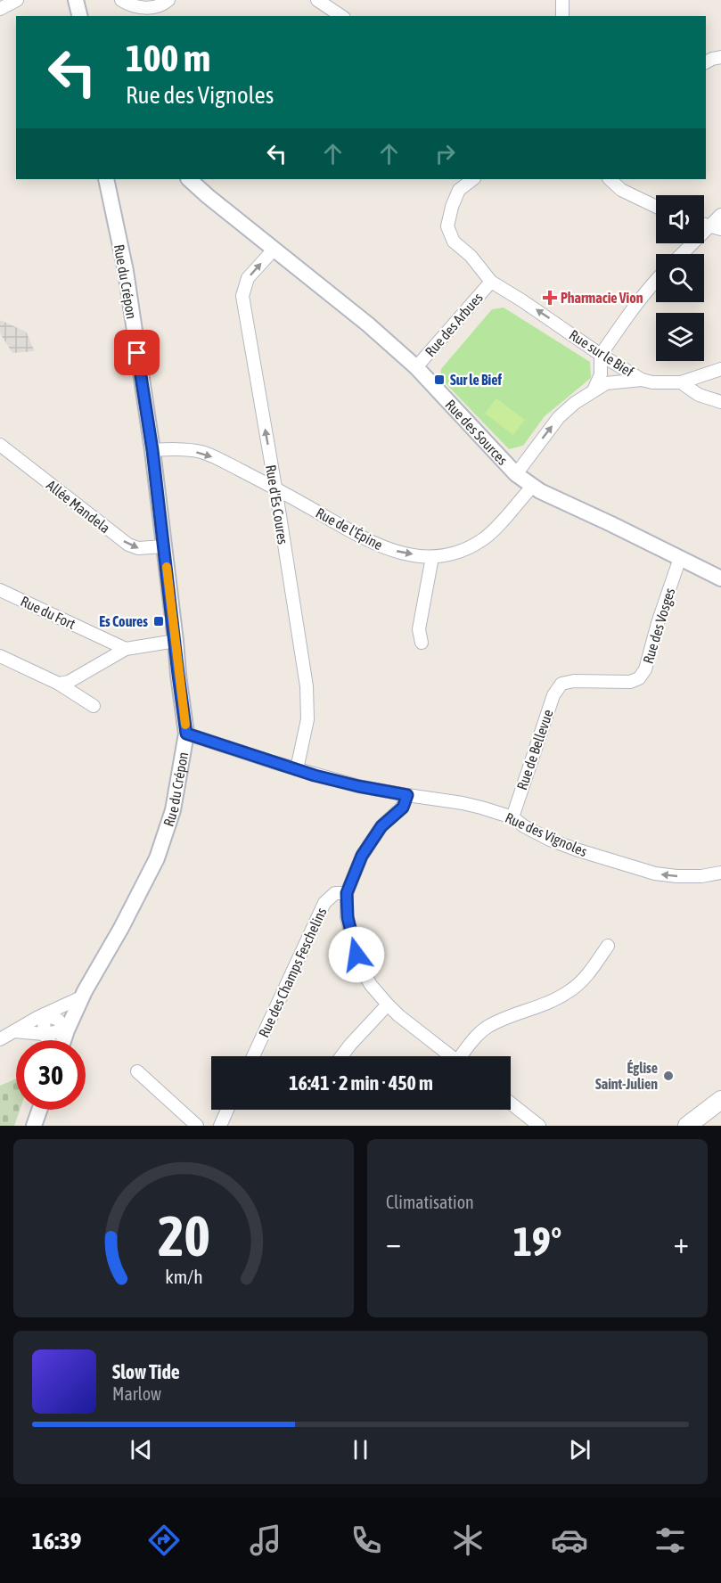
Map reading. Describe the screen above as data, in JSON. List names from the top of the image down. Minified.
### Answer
{"streets":{"street":["Rue du Crépon","Rue des Arbues","Rue sur le Bief","Rue des Sources","Rue d'Es Coures","Allée Mandela","Rue de l'Épine","Rue du Fort","Rue des Vosges","Rue de Bellevue","Rue des Vignoles","Rue des Champs Feschelins"]},"crossings":[["Rue du Crépon","Allée Mandela"],["Rue du Crépon","Rue de l'Épine"],["Rue du Crépon","Rue des Vignoles"],["Rue des Arbues","Rue sur le Bief"],["Rue des Arbues","Rue des Sources"],["Rue des Sources","Rue d'Es Coures"],["Rue des Sources","Rue de l'Épine"],["Rue des Sources","Rue des Vosges"],["Rue d'Es Coures","Rue de l'Épine"],["Rue d'Es Coures","Rue des Vignoles"],["Rue des Vosges","Rue de Bellevue"],["Rue de Bellevue","Rue des Vignoles"]],"one_way":["Rue sur le Bief","Rue d'Es Coures","Allée Mandela","Rue de l'Épine","Rue des Vignoles"],"places":{"health":["Pharmacie Vion"],"transit":["Sur le Bief","Es Coures"],"other":["Église Saint-Julien"]},"page":{"turn":["100 m","Rue des Vignoles"],"limit":"30","trip":"16:41 · 2 min · 450 m","tile":"Climatisation","heat":["−","19°","+"],"song":["Slow Tide","Marlow"],"tabs":"16:39","gauge":["20","km/h"]}}
